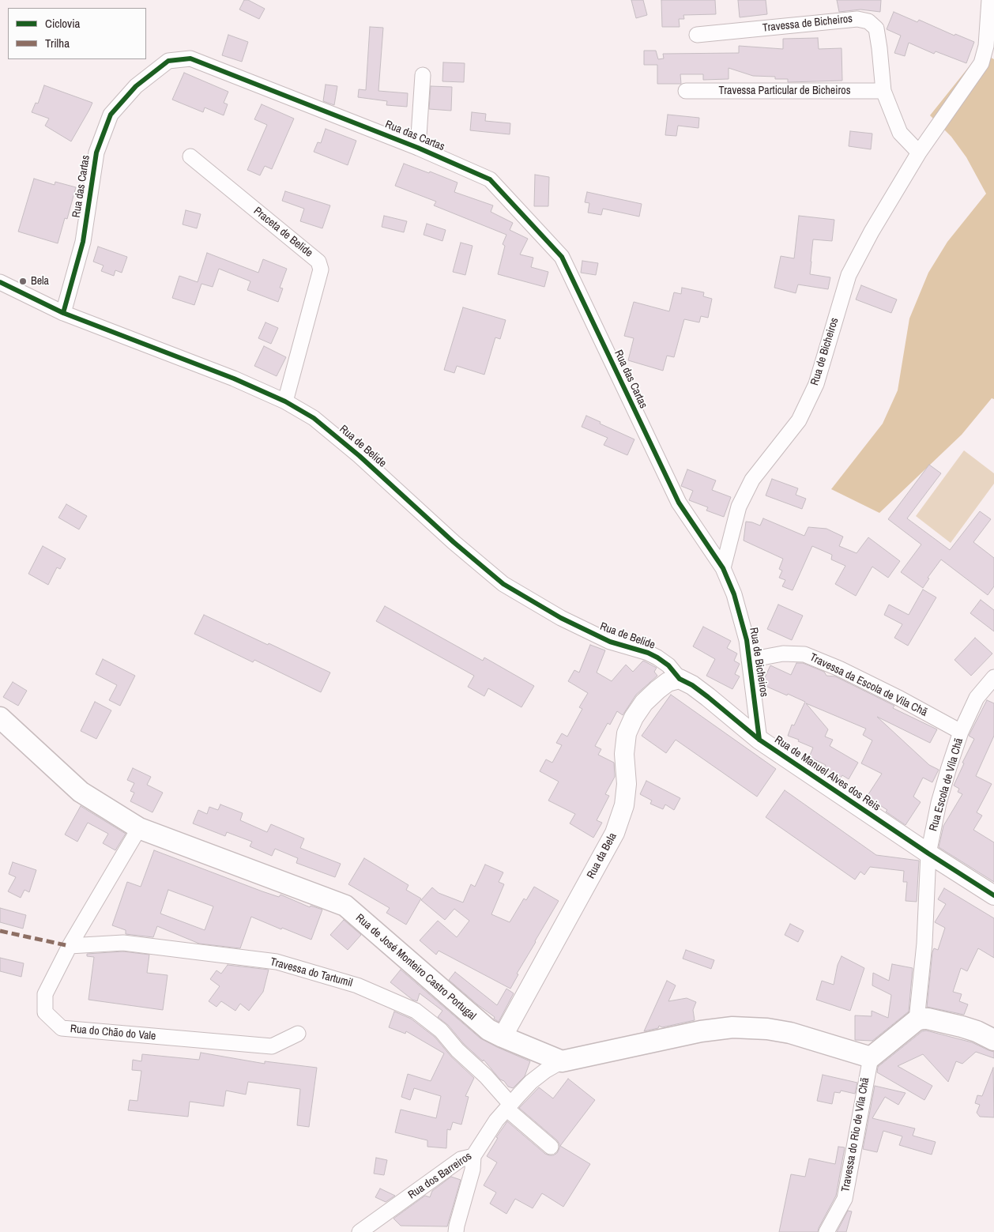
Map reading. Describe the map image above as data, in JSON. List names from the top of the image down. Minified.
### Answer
{"streets":{"main road":["Rua de José Monteiro Castro Portugal"],"street":["Travessa de Bicheiros","Travessa Particular de Bicheiros","Rua das Cartas","Praceta de Belide","Rua de Bicheiros","Rua de Belide","Travessa da Escola de Vila Chã","Rua de Manuel Alves dos Reis","Rua Escola de Vila Chã","Rua da Bela","Travessa do Tartumil","Rua do Chão do Vale","Travessa do Rio de Vila Chã","Rua dos Barreiros"]},"crossings":[["Travessa de Bicheiros","Travessa Particular de Bicheiros"],["Travessa de Bicheiros","Rua de Bicheiros"],["Rua das Cartas","Rua de Bicheiros"],["Rua das Cartas","Rua de Belide"],["Praceta de Belide","Rua de Belide"],["Rua de Bicheiros","Travessa da Escola de Vila Chã"],["Rua de Bicheiros","Rua de Manuel Alves dos Reis"],["Rua de Belide","Rua de Manuel Alves dos Reis"],["Rua de Belide","Rua da Bela"],["Travessa da Escola de Vila Chã","Rua Escola de Vila Chã"],["Rua de Manuel Alves dos Reis","Rua Escola de Vila Chã"],["Rua de Manuel Alves dos Reis","Rua da Bela"],["Rua da Bela","Rua de José Monteiro Castro Portugal"],["Rua de José Monteiro Castro Portugal","Rua do Chão do Vale"],["Rua de José Monteiro Castro Portugal","Rua dos Barreiros"],["Travessa do Tartumil","Rua do Chão do Vale"],["Travessa do Tartumil","Rua dos Barreiros"]],"places":["Bela"],"legend":["Ciclovia","Trilha"]}
